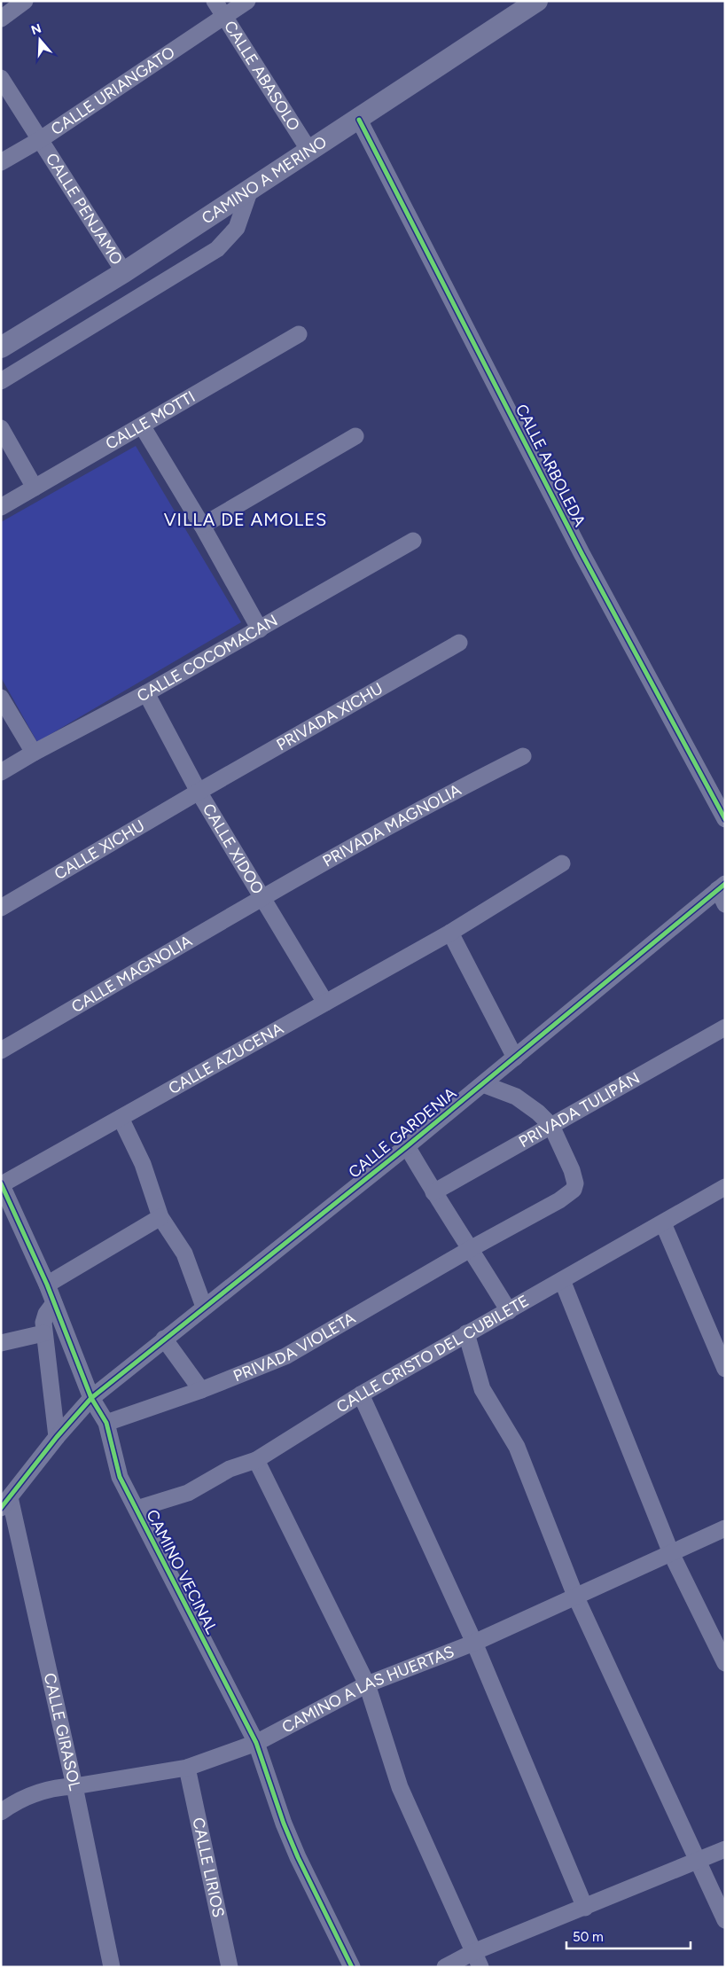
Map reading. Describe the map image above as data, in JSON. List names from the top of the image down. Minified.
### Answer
{"streets":{"street":["CALLE ABASOLO","CALLE URIANGATO","CAMINO A MERINO","CALLE PENJAMO","CALLE MOTTI","CALLE ARBOLEDA","CALLE COCOMACAN","PRIVADA XICHU","PRIVADA MAGNOLIA","CALLE XIDOO","CALLE XICHU","CALLE MAGNOLIA","CALLE AZUCENA","PRIVADA TULIPÁN","CALLE GARDENIA","PRIVADA VIOLETA","CALLE CRISTO DEL CUBILETE","CAMINO VECINAL","CAMINO A LAS HUERTAS","CALLE GIRASOL","CALLE LIRIOS"]},"crossings":[["CALLE ABASOLO","CALLE URIANGATO"],["CALLE ABASOLO","CAMINO A MERINO"],["CALLE URIANGATO","CALLE PENJAMO"],["CAMINO A MERINO","CALLE PENJAMO"],["CAMINO A MERINO","CALLE ARBOLEDA"],["CALLE COCOMACAN","CALLE XIDOO"],["PRIVADA XICHU","CALLE XIDOO"],["PRIVADA XICHU","CALLE XICHU"],["PRIVADA MAGNOLIA","CALLE XIDOO"],["PRIVADA MAGNOLIA","CALLE MAGNOLIA"],["CALLE XIDOO","CALLE XICHU"],["CALLE XIDOO","CALLE MAGNOLIA"],["CALLE XIDOO","CALLE AZUCENA"],["CALLE AZUCENA","CAMINO VECINAL"],["PRIVADA TULIPÁN","PRIVADA VIOLETA"],["CALLE GARDENIA","CAMINO VECINAL"],["CALLE GARDENIA","CALLE GIRASOL"],["PRIVADA VIOLETA","CAMINO VECINAL"],["CALLE CRISTO DEL CUBILETE","CAMINO VECINAL"],["CAMINO VECINAL","CAMINO A LAS HUERTAS"],["CAMINO A LAS HUERTAS","CALLE GIRASOL"],["CAMINO A LAS HUERTAS","CALLE LIRIOS"]],"districts":["VILLA DE AMOLES"],"scale_bar":"50 m","north":"top"}
